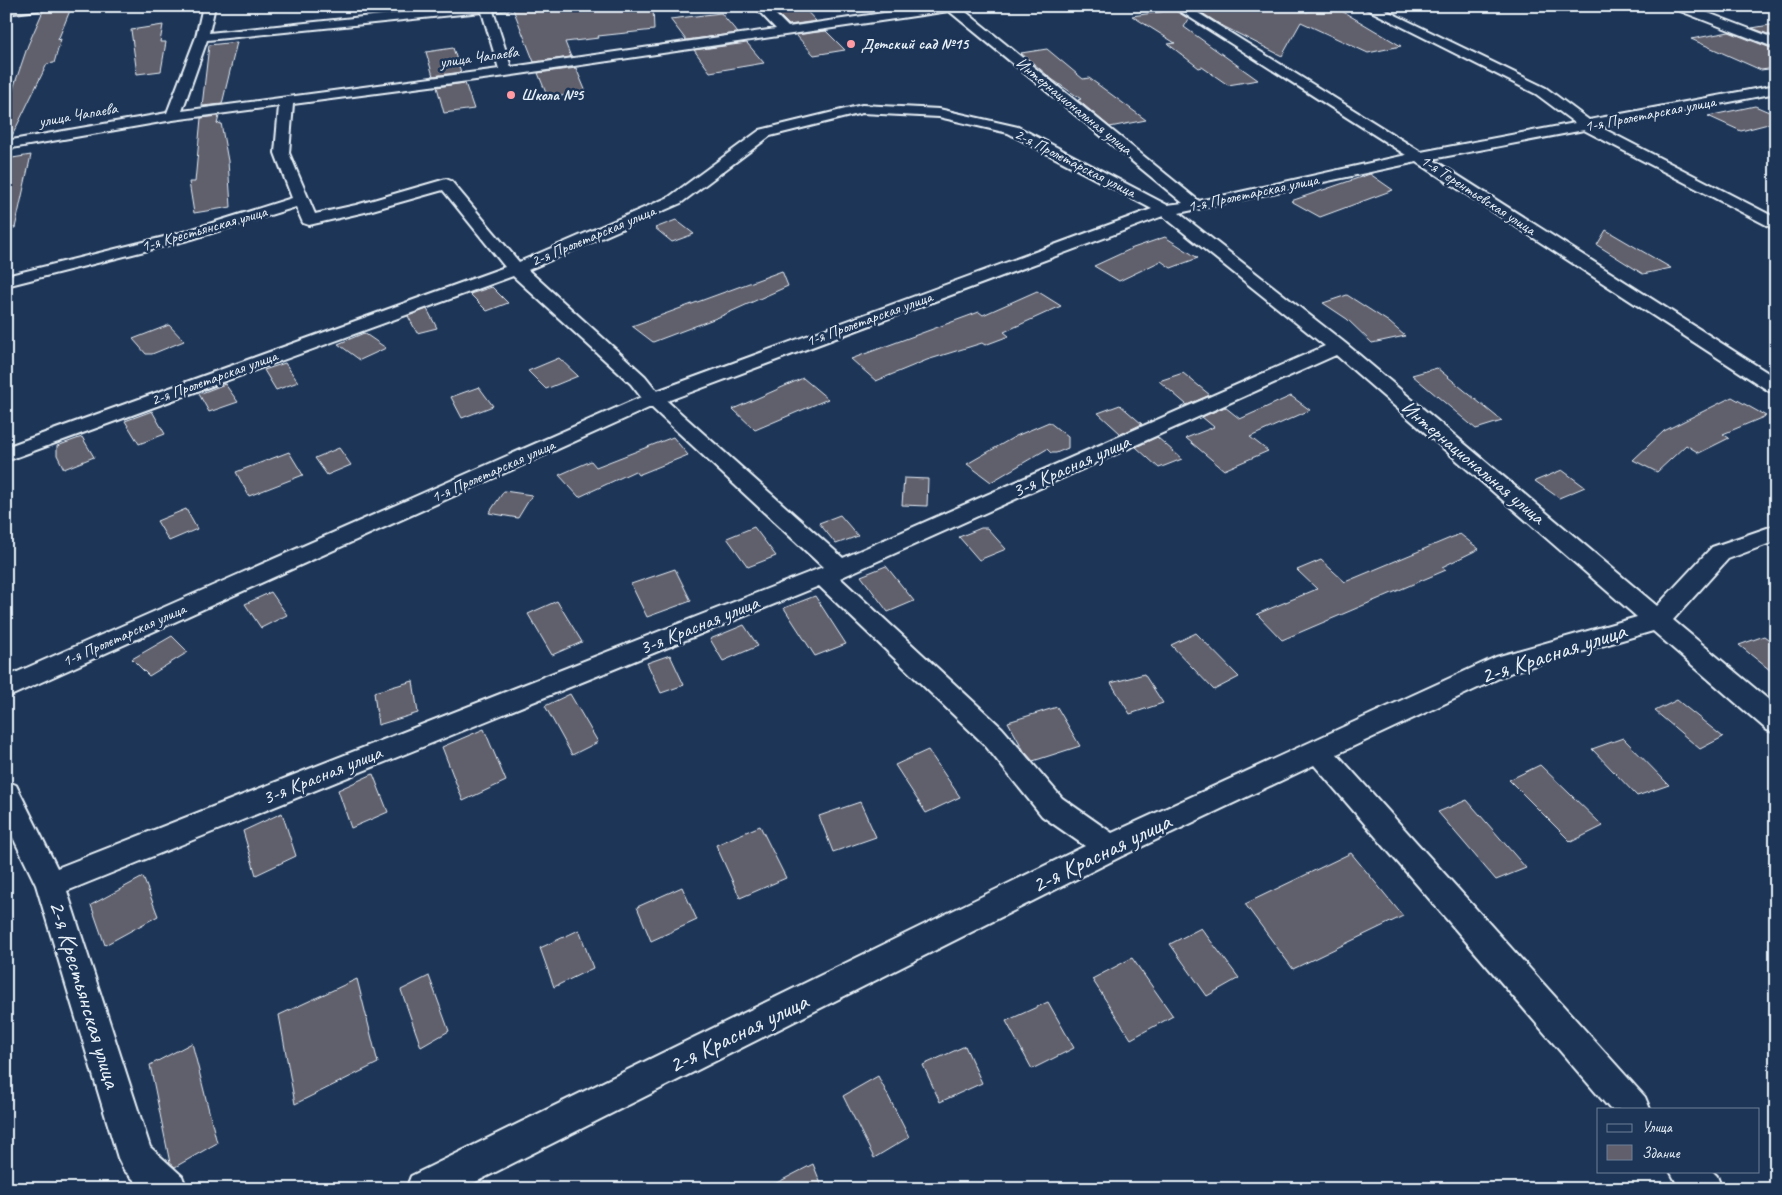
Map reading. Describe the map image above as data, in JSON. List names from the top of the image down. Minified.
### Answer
{"streets":{"street":["улица Чапаева","Интернациональная улица","1-я Пролетарская улица","2-я Пролетарская улица","1-я Терентьевская улица","1-я Крестьянская улица","3-я Красная улица","2-я Красная улица","2-я Крестьянская улица"]},"crossings":[["улица Чапаева","Интернациональная улица"],["Интернациональная улица","1-я Пролетарская улица"],["Интернациональная улица","2-я Пролетарская улица"],["Интернациональная улица","3-я Красная улица"],["Интернациональная улица","2-я Красная улица"],["1-я Пролетарская улица","2-я Пролетарская улица"],["1-я Пролетарская улица","1-я Терентьевская улица"],["3-я Красная улица","2-я Крестьянская улица"]],"places":["Детский сад №15","Школа №5"],"legend":["Улица","Здание"]}
